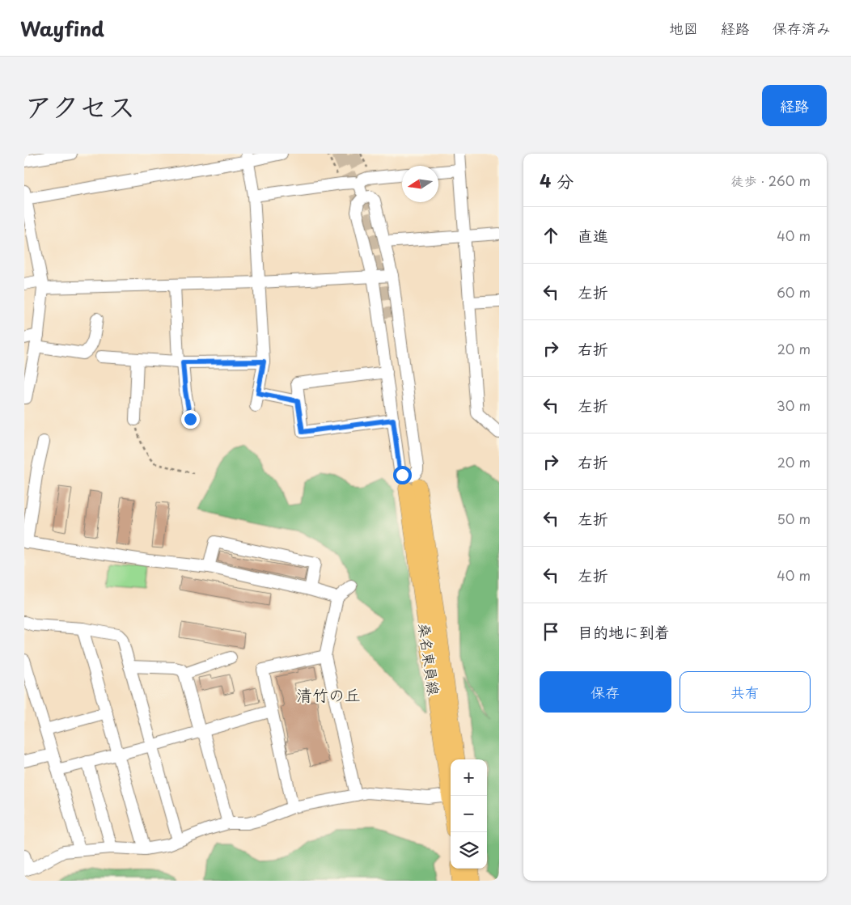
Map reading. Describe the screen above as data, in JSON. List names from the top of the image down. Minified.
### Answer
{"streets":{"main road":["桑名東員線"]},"districts":["清竹の丘"],"north":"left","page":{"header":"Wayfind","nav":["地図","経路","保存済み"],"title":"アクセス","buttons":["経路",["保存","共有"]],"heading":["4 分","徒歩 · 260 m"],"list":[["直進","40 m"],["左折","60 m"],["右折","20 m"],["左折","30 m"],["右折","20 m"],["左折","50 m"],["左折","40 m"],"目的地に到着"],"map_buttons":["+","−"]}}
